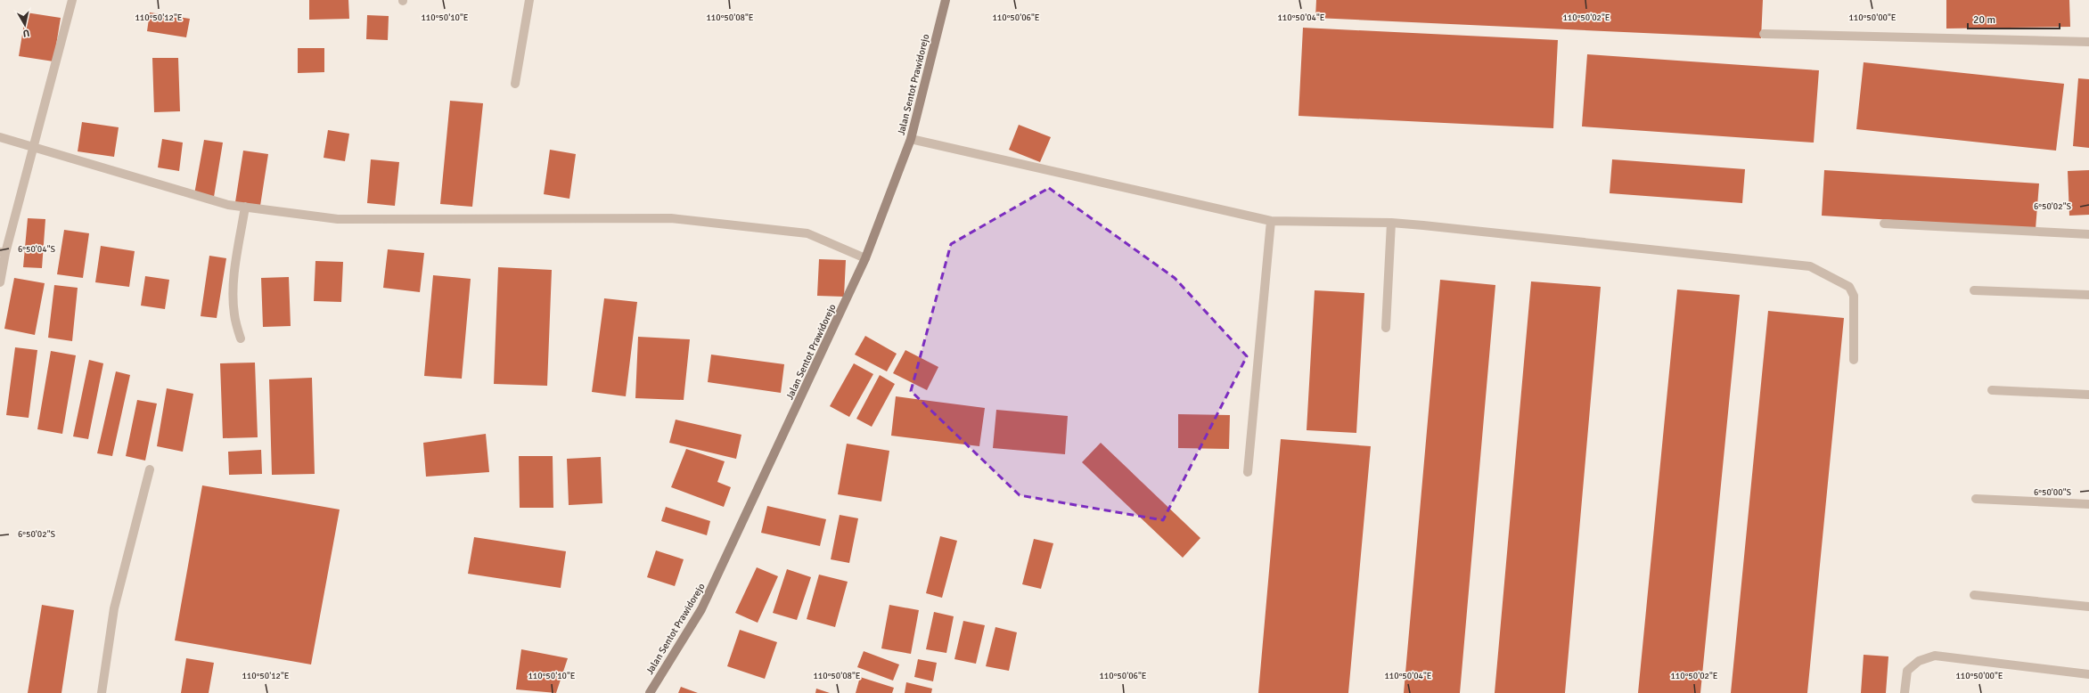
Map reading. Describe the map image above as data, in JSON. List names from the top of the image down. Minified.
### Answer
{"streets":{"main road":["Jalan Sentot Prawidorejo"]},"scale_bar":"20 m","north":"bottom","coordinates":["110°50'12\"E","110°50'10\"E","110°50'08\"E","110°50'06\"E","110°50'04\"E","110°50'02\"E","110°50'00\"E","6°50'02\"S","6°50'04\"S","6°50'00\"S"]}
